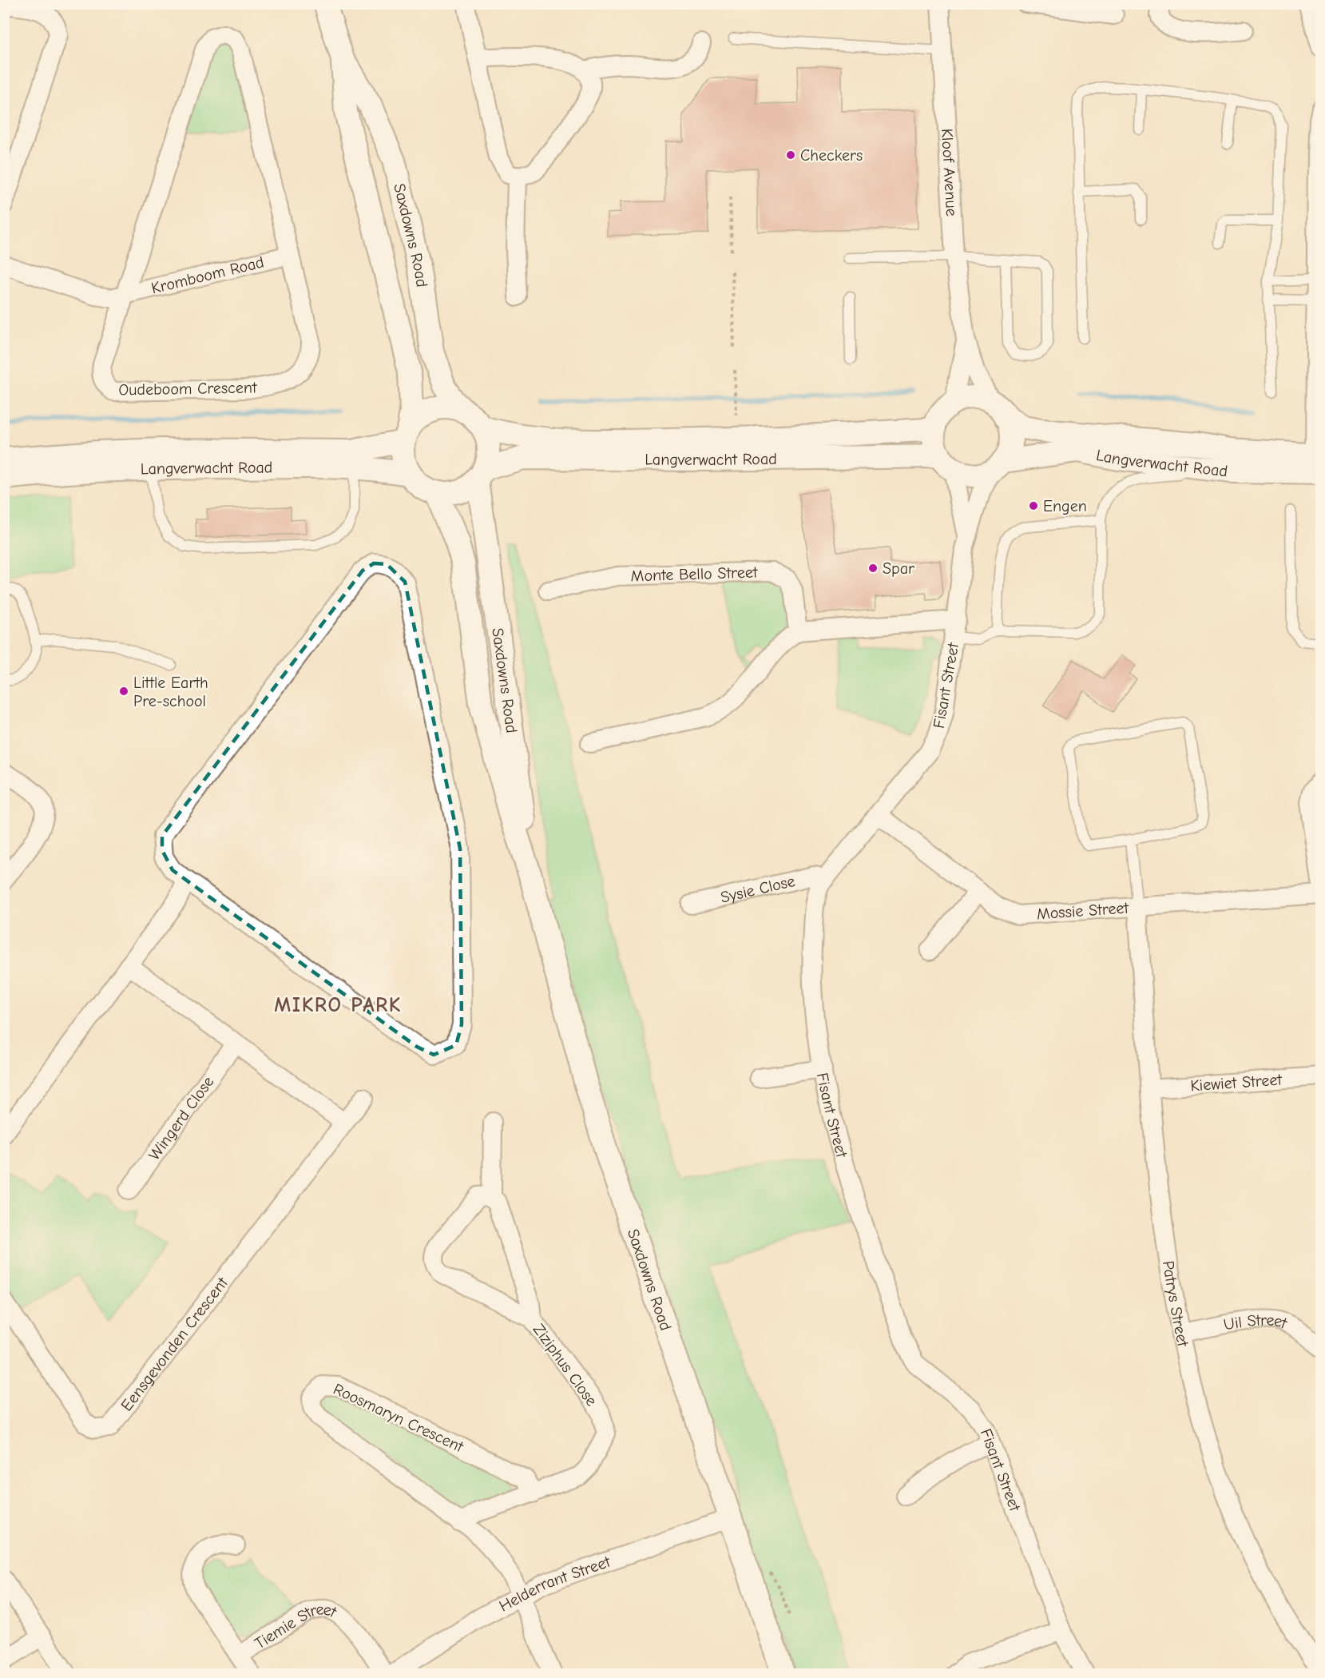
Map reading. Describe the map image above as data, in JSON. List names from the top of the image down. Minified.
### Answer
{"streets":{"street":["Kloof Avenue","Saxdowns Road","Kromboom Road","Oudeboom Crescent","Langverwacht Road","Monte Bello Street","Fisant Street","Sysie Close","Mossie Street","Kiewiet Street","Wingerd Close","Patrys Street","Uil Street","Eensgevonden Crescent","Ziziphus Close","Roosmaryn Crescent","Helderrant Street","Tiemie Street"]},"crossings":[["Kloof Avenue","Langverwacht Road"],["Kloof Avenue","Fisant Street"],["Saxdowns Road","Langverwacht Road"],["Saxdowns Road","Helderrant Street"],["Kromboom Road","Oudeboom Crescent"],["Langverwacht Road","Fisant Street"],["Fisant Street","Sysie Close"],["Fisant Street","Mossie Street"],["Mossie Street","Patrys Street"],["Kiewiet Street","Patrys Street"],["Patrys Street","Uil Street"],["Ziziphus Close","Roosmaryn Crescent"],["Roosmaryn Crescent","Helderrant Street"]],"districts":["MIKRO PARK"],"places":["Checkers","Engen","Spar","Little Earth Pre-school"]}
